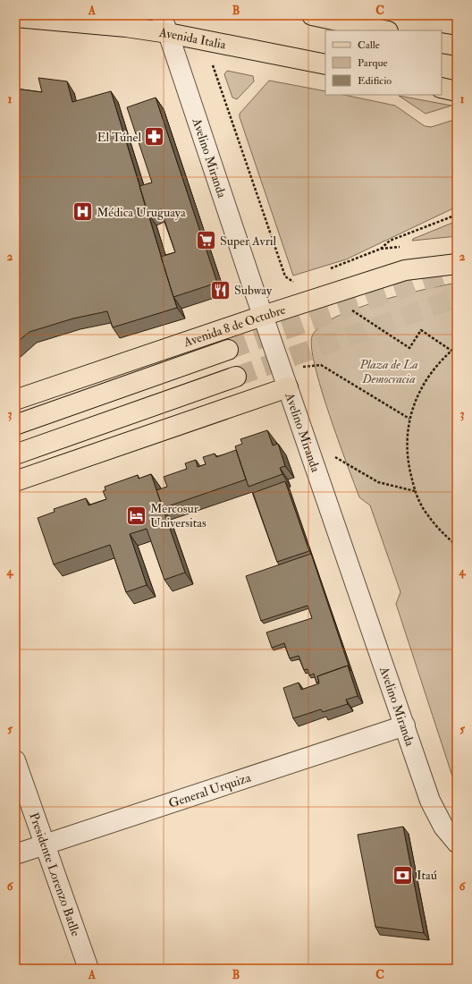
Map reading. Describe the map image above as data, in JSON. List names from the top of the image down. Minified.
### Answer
{"streets":{"main road":["Avenida Italia","Avenida 8 de Octubre"],"street":["Avelino Miranda","General Urquiza","Presidente Lorenzo Batlle"]},"crossings":[["Avenida Italia","Avelino Miranda"],["Avelino Miranda","Avenida 8 de Octubre"],["Avelino Miranda","General Urquiza"],["General Urquiza","Presidente Lorenzo Batlle"]],"parks":["Plaza de La Democracia"],"places":{"pharmacy":["El Túnel"],"hospital":["Médica Uruguaya"],"supermarket":["Super Avril"],"restaurant":["Subway"],"hotel":["Mercosur Universitas"],"bank":["Itaú"]},"legend":["Calle","Parque","Edificio"],"grid":{"columns":["A","B","C"],"rows":["1","2","3","4","5","6"]}}
